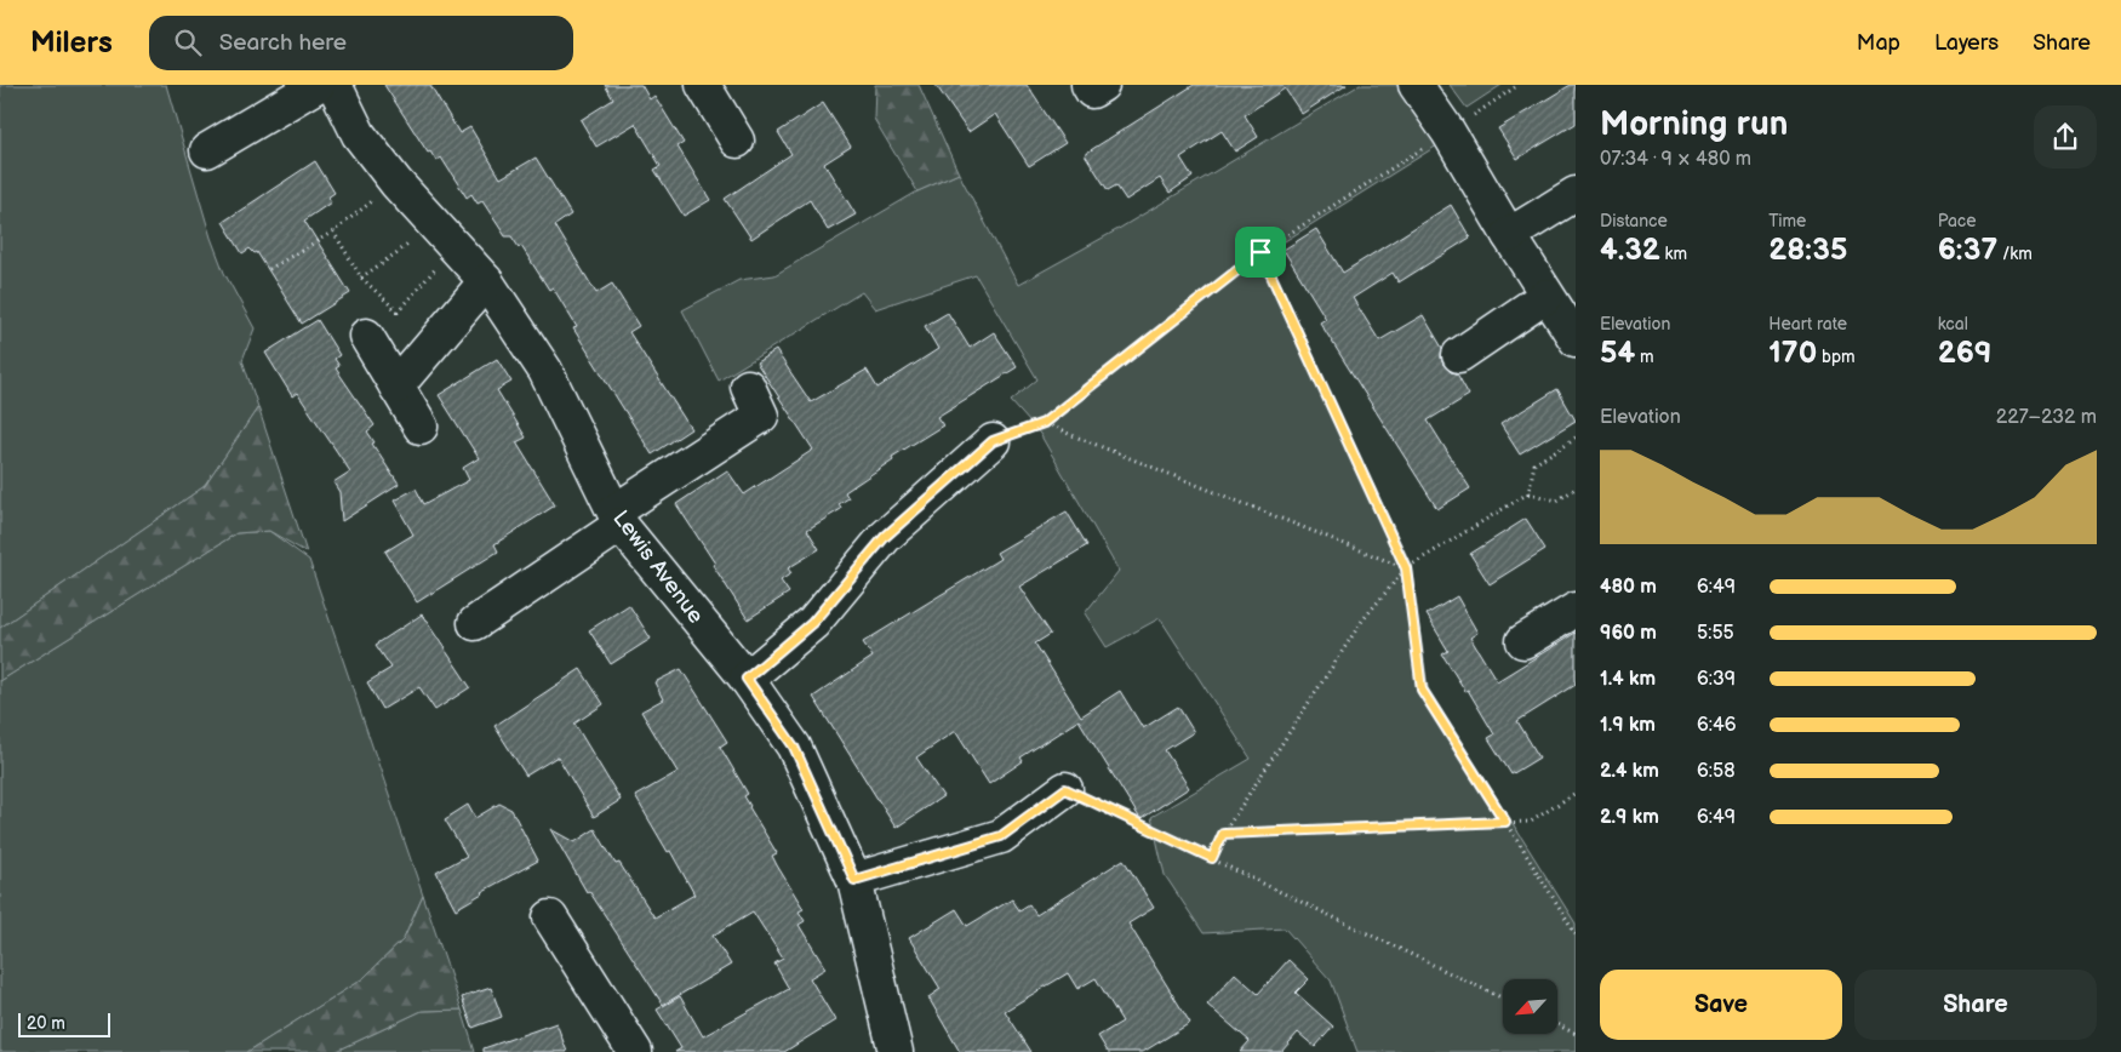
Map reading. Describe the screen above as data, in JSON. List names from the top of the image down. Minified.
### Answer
{"streets":{"street":["Lewis Avenue"]},"scale_bar":"20 m","north":"bottom left","page":{"header":"Milers","search":"Search here","nav":["Map","Layers","Share"],"heading":["Morning run","07:34 · 9 × 480 m"],"stats":[["Distance","4.32 km"],["Time","28:35"],["Pace","6:37 /km"],["Elevation","54 m"],["Heart rate","170 bpm"],["kcal","269"]],"chart":["Elevation","227–232 m"],"list":[{"name":"480 m","note":"6:49"},{"name":"960 m","note":"5:55"},{"name":"1.4 km","note":"6:39"},{"name":"1.9 km","note":"6:46"},{"name":"2.4 km","note":"6:58"},{"name":"2.9 km","note":"6:49"}],"buttons":["Save","Share"],"scale":"20 m"}}
